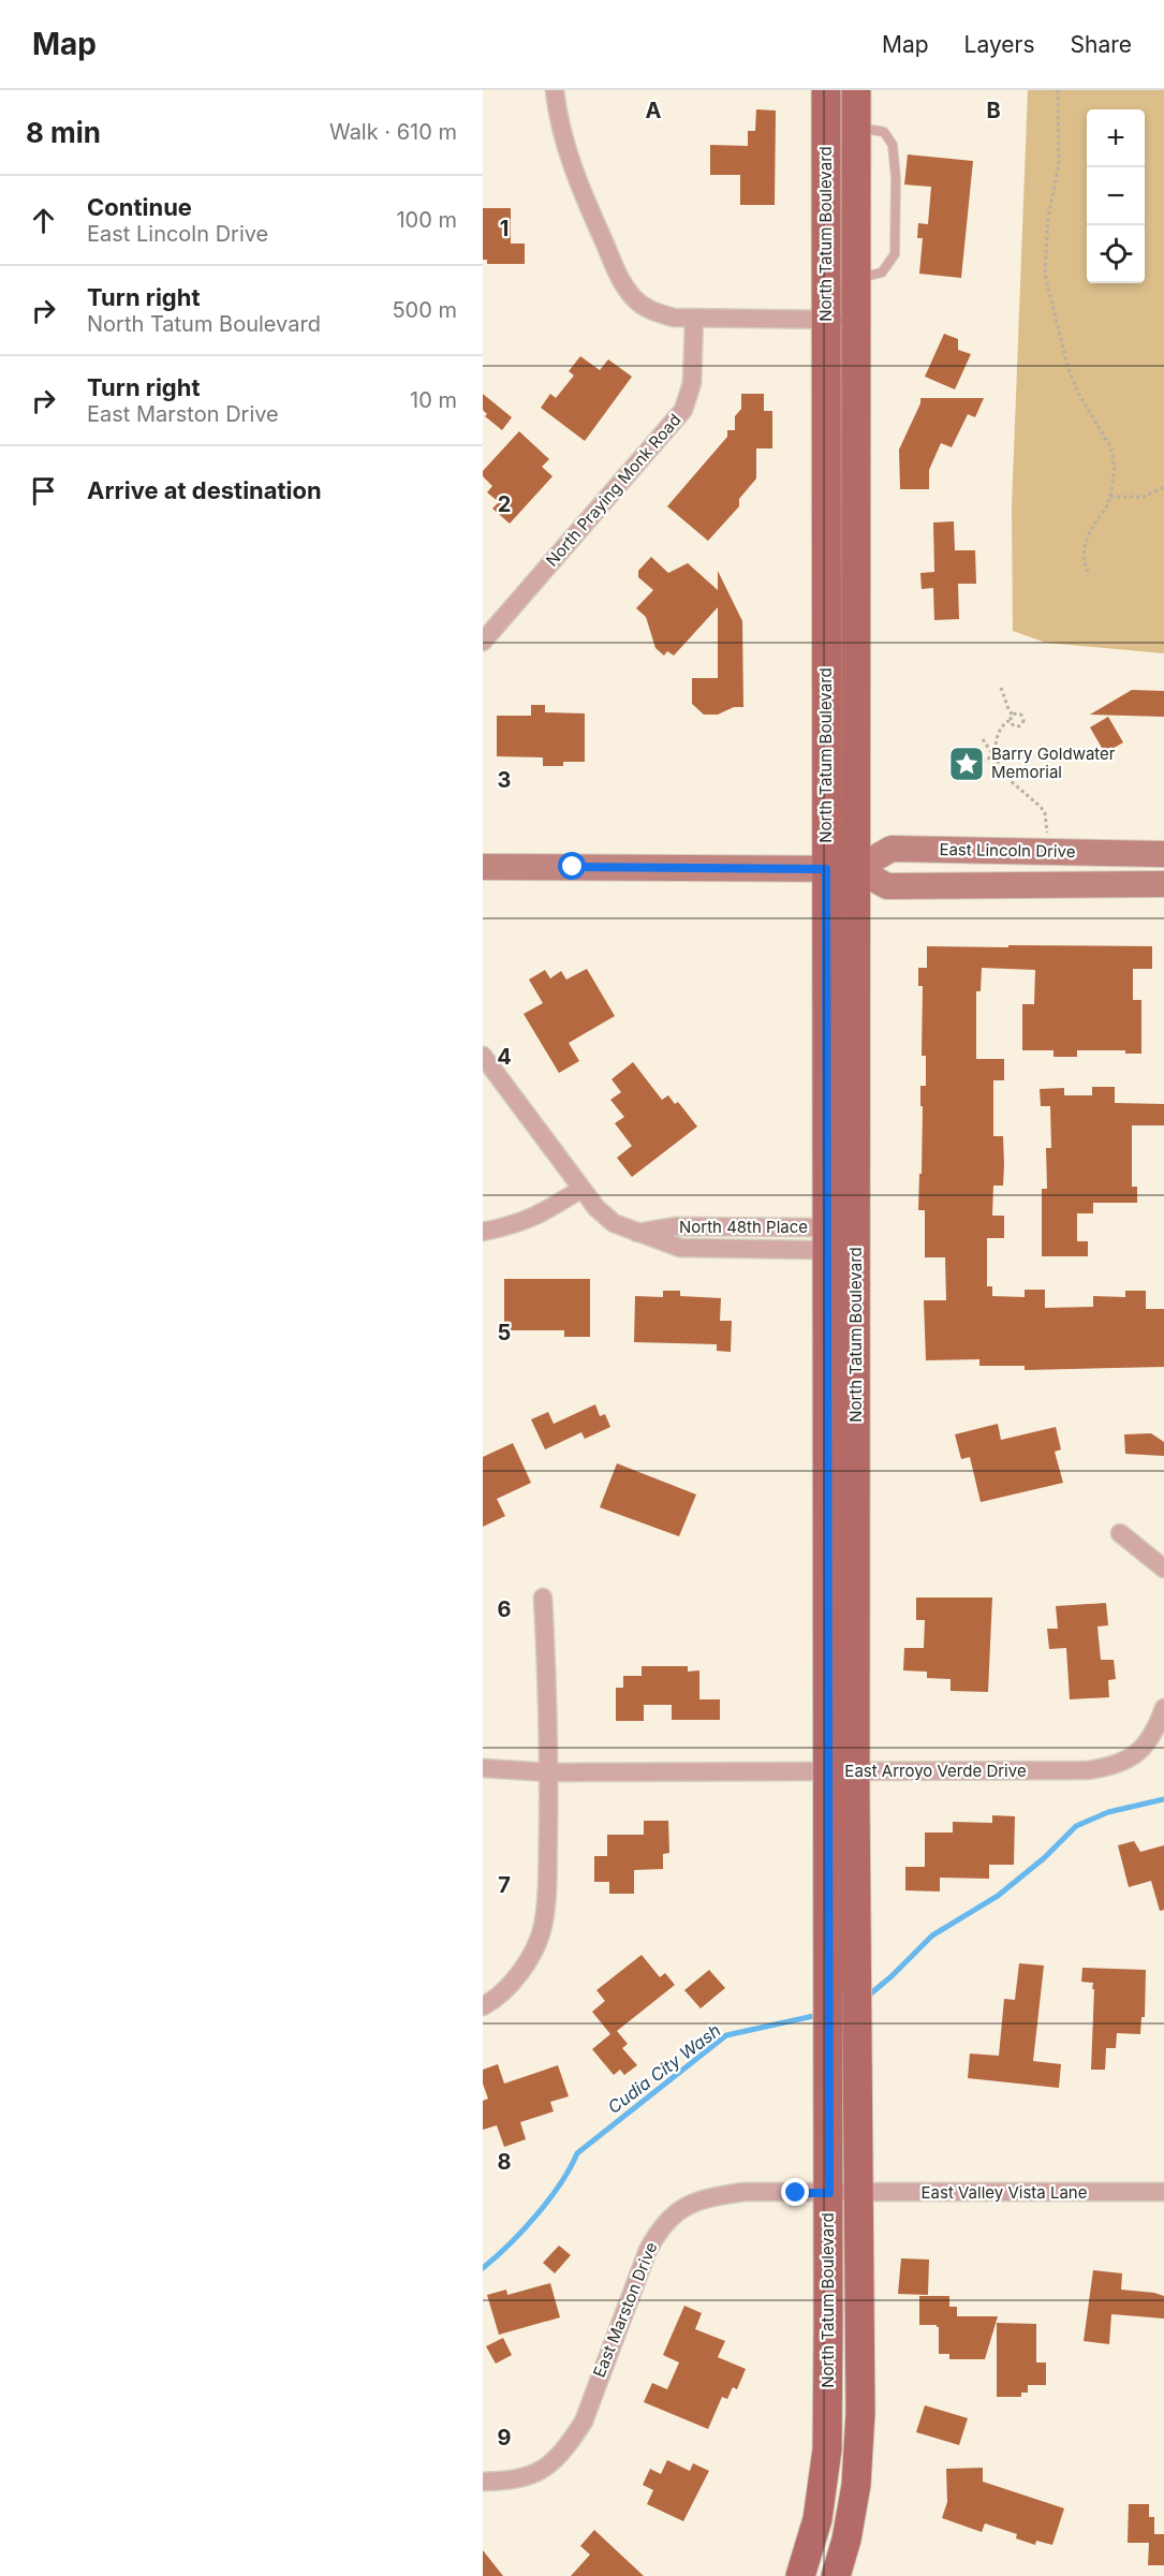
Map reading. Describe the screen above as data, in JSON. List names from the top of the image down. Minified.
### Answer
{"streets":{"main road":["North Tatum Boulevard","East Lincoln Drive"],"street":["North Praying Monk Road","North 48th Place","East Arroyo Verde Drive","East Valley Vista Lane","East Marston Drive"]},"crossings":[["North Tatum Boulevard","East Lincoln Drive"],["North Tatum Boulevard","North 48th Place"],["North Tatum Boulevard","East Arroyo Verde Drive"],["North Tatum Boulevard","East Valley Vista Lane"],["North Tatum Boulevard","East Marston Drive"],["East Valley Vista Lane","East Marston Drive"]],"water":["Cudia City Wash"],"places":{"place":["Barry Goldwater Memorial"]},"page":{"header":"Map","nav":["Map","Layers","Share"],"heading":["8 min","Walk · 610 m"],"map_buttons":["+","−"],"list":[["Continue","East Lincoln Drive","100 m"],["Turn right","North Tatum Boulevard","500 m"],["Turn right","East Marston Drive","10 m"],"Arrive at destination"]},"grid":{"columns":["A","B"],"rows":["1","2","3","4","5","6","7","8","9"]}}
